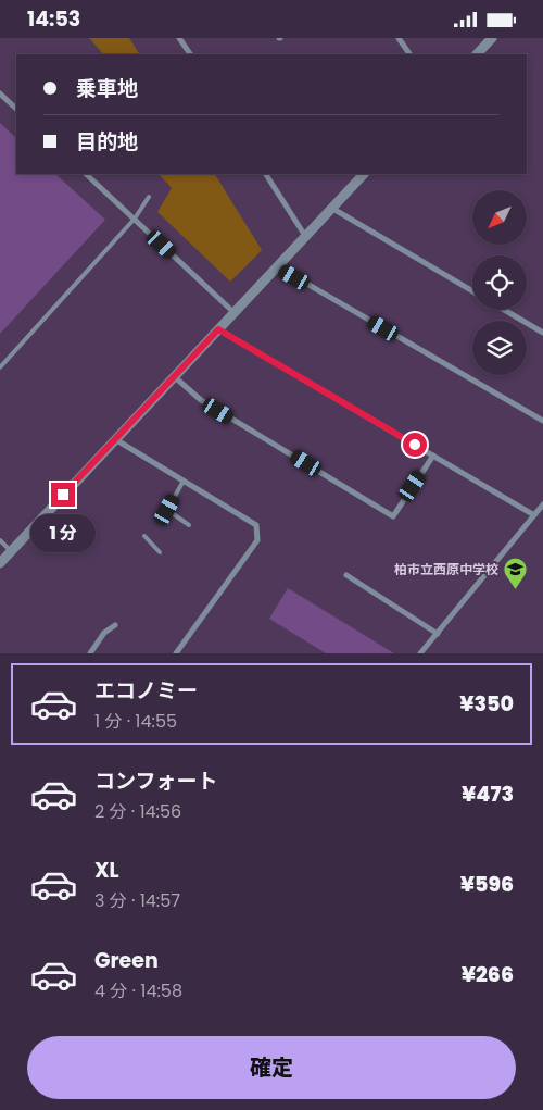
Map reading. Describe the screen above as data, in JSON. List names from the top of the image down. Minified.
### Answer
{"places":{"school or university":["柏市立西原中学校"]},"north":"bottom left","page":{"status":"14:53","banner":["乗車地","目的地"],"bubble":"1 分","list":[{"name":"エコノミー","note":"1 分 · 14:55","value":"¥350"},{"name":"コンフォート","note":"2 分 · 14:56","value":"¥473"},{"name":"XL","note":"3 分 · 14:57","value":"¥596"},{"name":"Green","note":"4 分 · 14:58","value":"¥266"}],"buttons":"確定"}}
